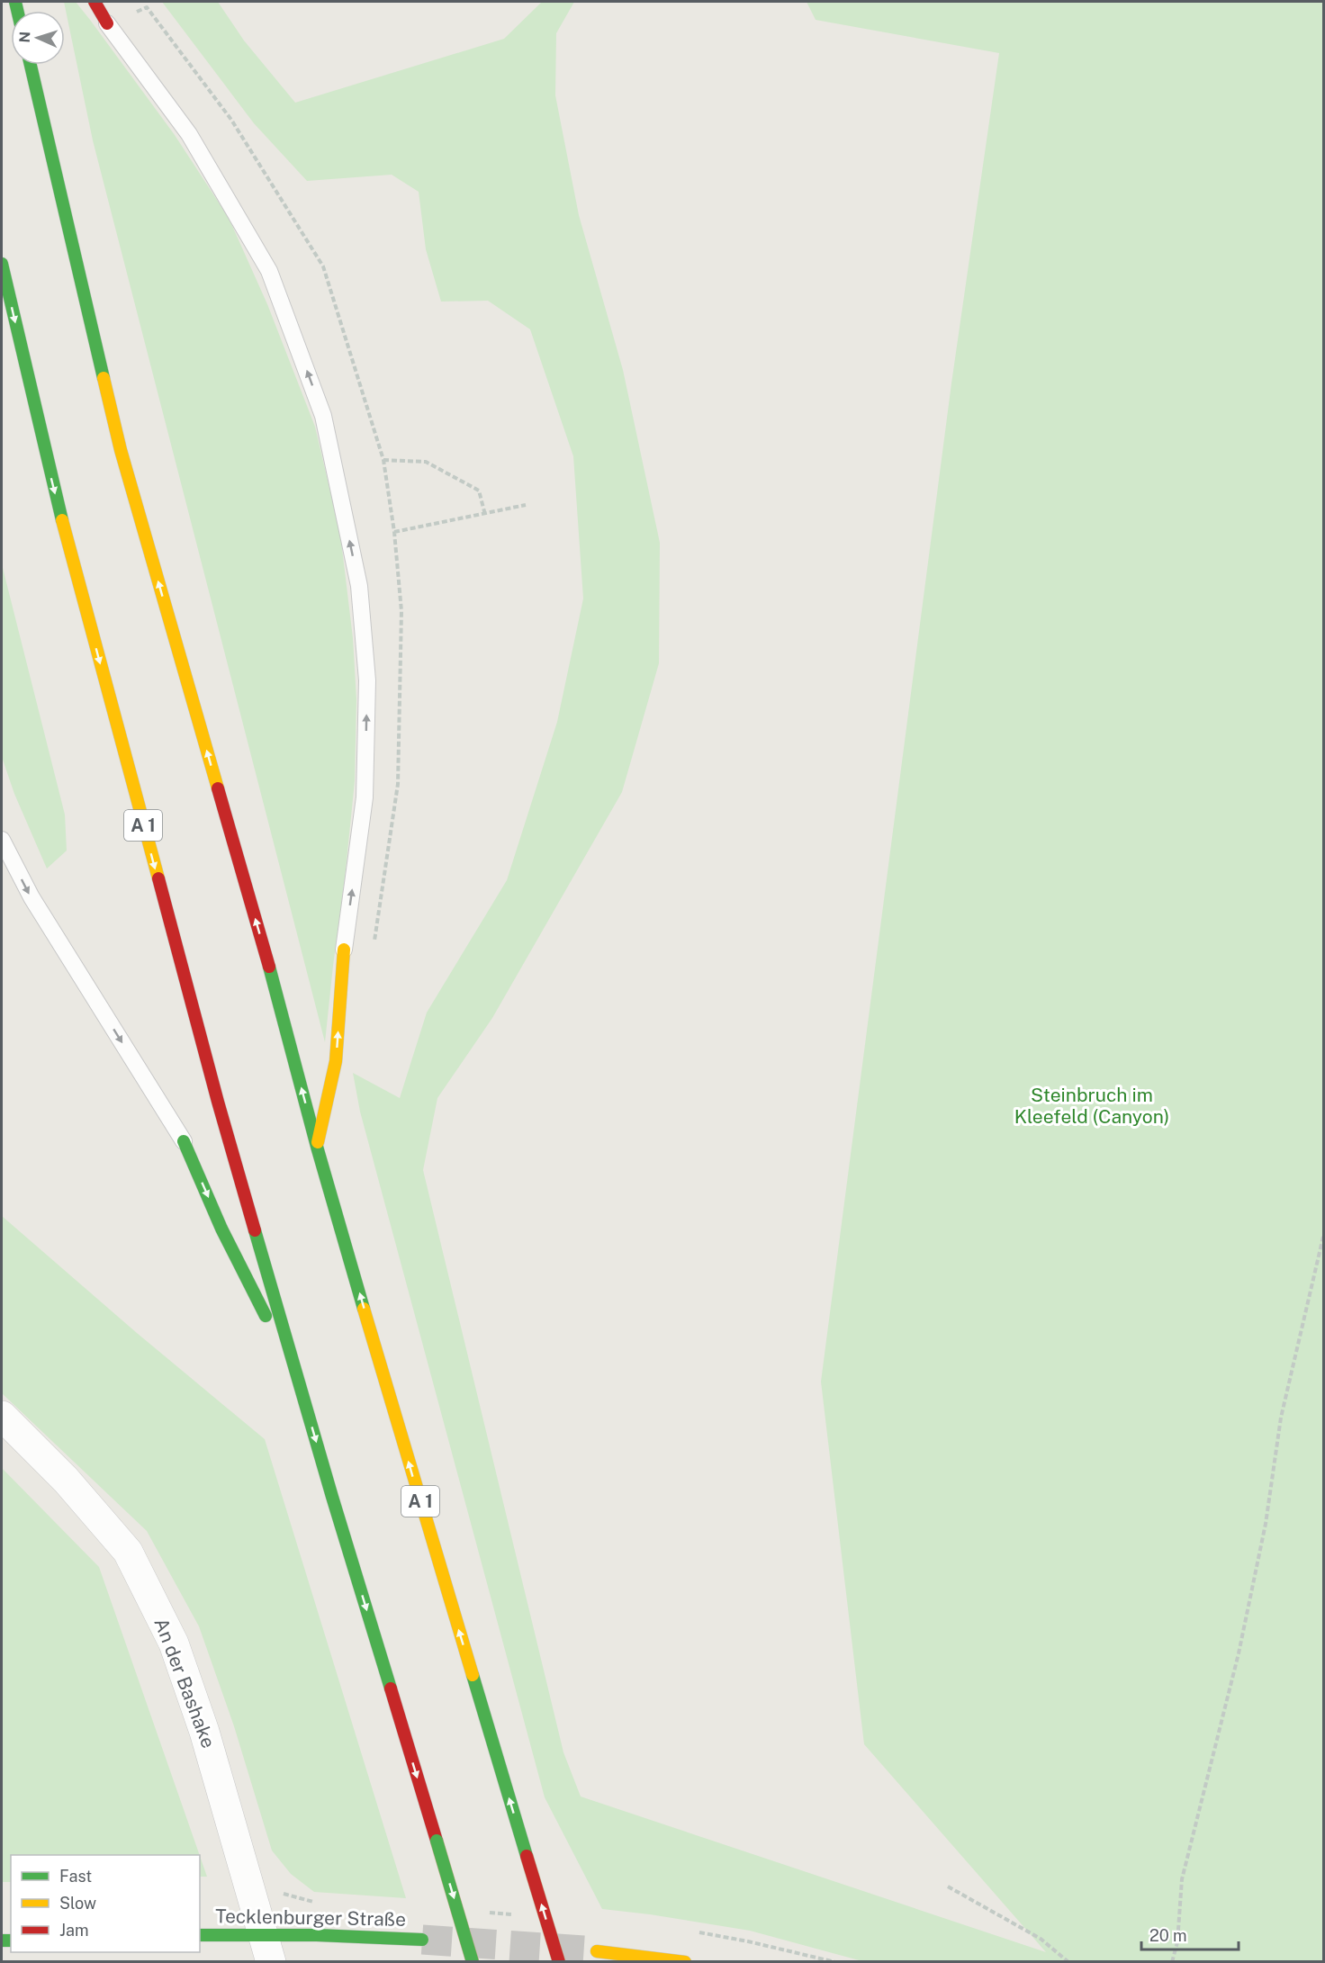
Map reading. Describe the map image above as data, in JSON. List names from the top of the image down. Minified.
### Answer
{"streets":{"main road":["A 1","Tecklenburger Straße"],"street":["An der Bashake"]},"crossings":[["An der Bashake","Tecklenburger Straße"]],"parks":["Steinbruch im Kleefeld (Canyon)"],"legend":["Fast","Slow","Jam"],"scale_bar":"20 m","north":"left"}
